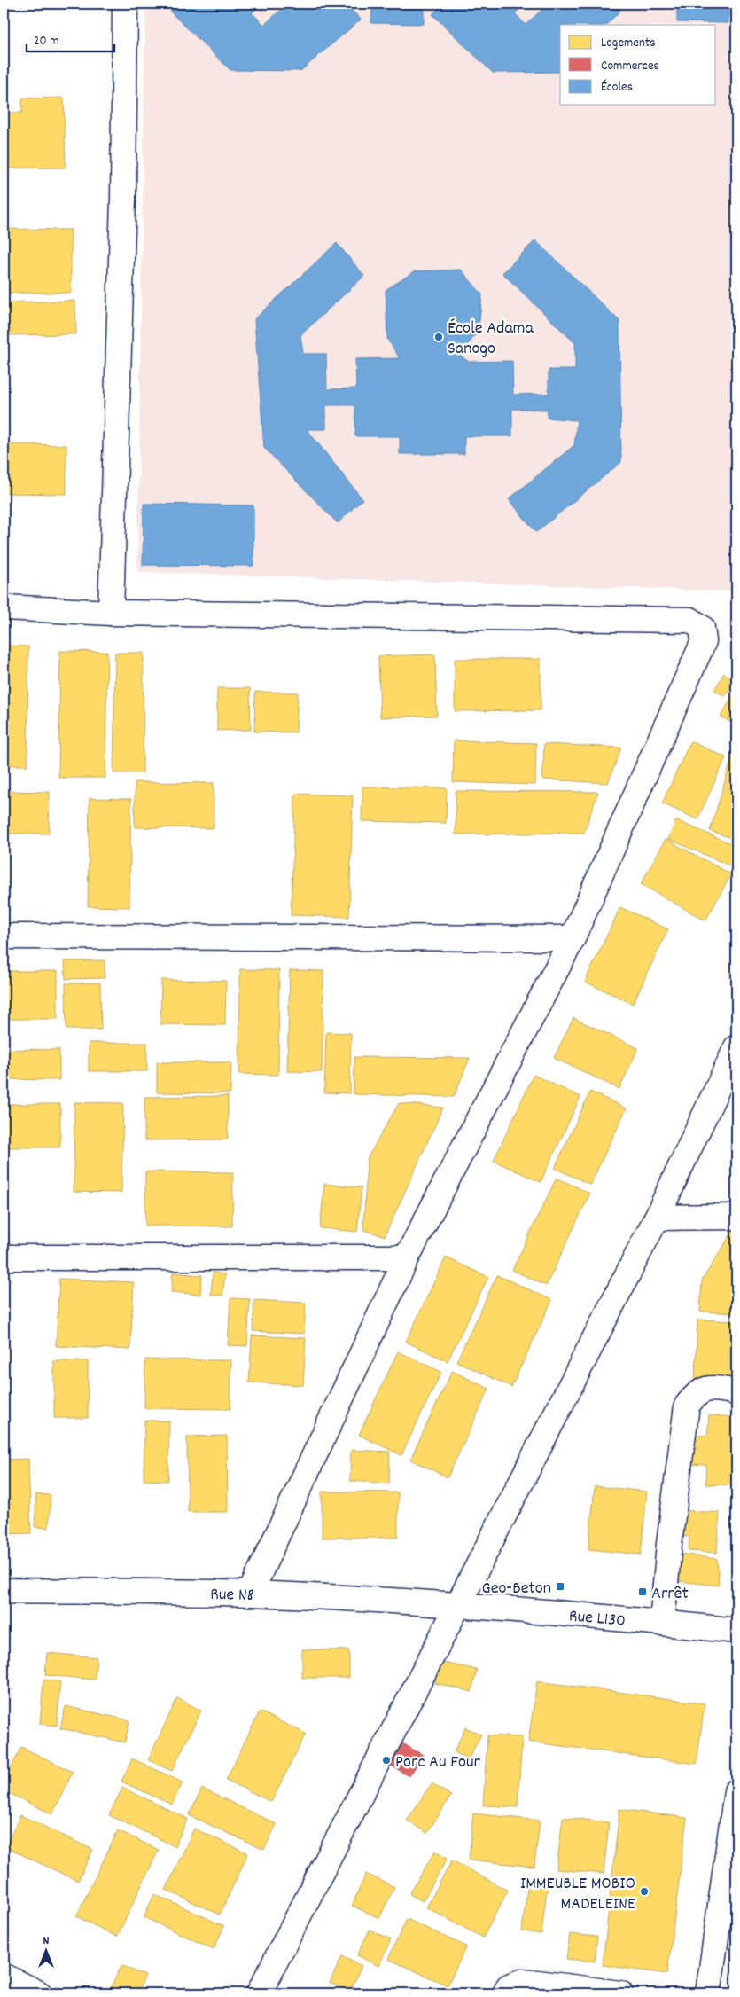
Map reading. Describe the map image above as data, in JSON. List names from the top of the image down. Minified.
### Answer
{"streets":{"street":["Rue N8","Rue L130"]},"crossings":[["Rue N8","Rue L130"]],"places":{"other":["École Adama Sanogo","Porc Au Four","IMMEUBLE MOBIO MADELEINE"],"transit":["Geo-Beton","Arrêt"]},"legend":["Logements","Commerces","Écoles"],"scale_bar":"20 m","north":"top"}
